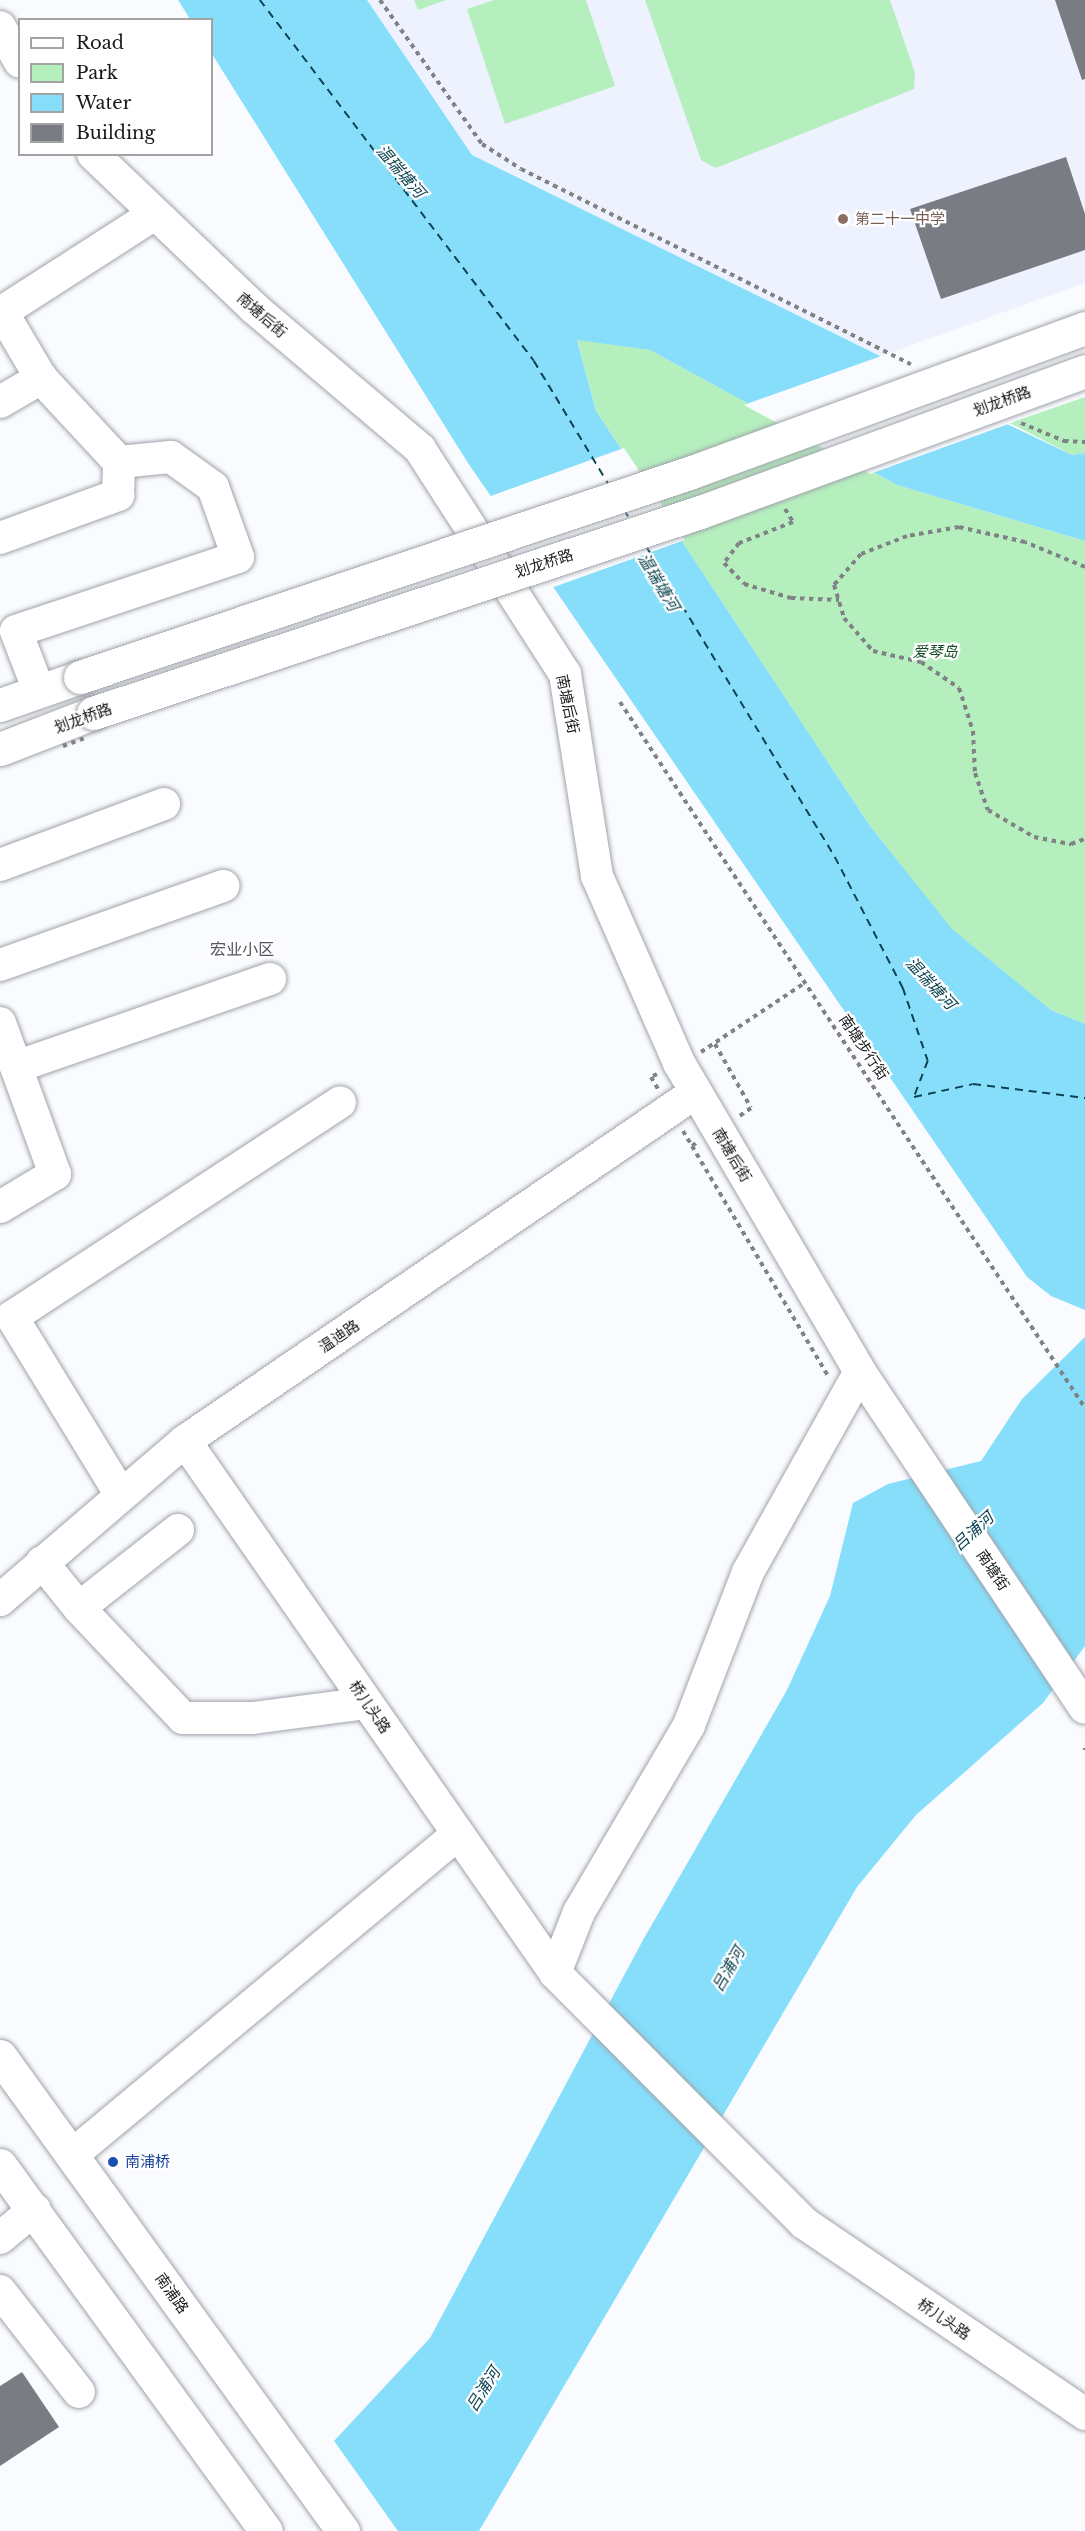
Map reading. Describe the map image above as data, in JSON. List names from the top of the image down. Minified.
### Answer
{"streets":{"main road":["划龙桥路","南浦路"],"street":["南塘后街","温迪路","南塘街","桥儿头路"],"path":["南塘步行街"]},"crossings":[["南塘后街","温迪路"],["南塘后街","南塘街"],["温迪路","桥儿头路"]],"districts":["宏业小区"],"water":["温瑞塘河","吕浦河"],"parks":["爱琴岛"],"places":["第二十一中学","南浦桥"],"legend":["Road","Park","Water","Building"]}
